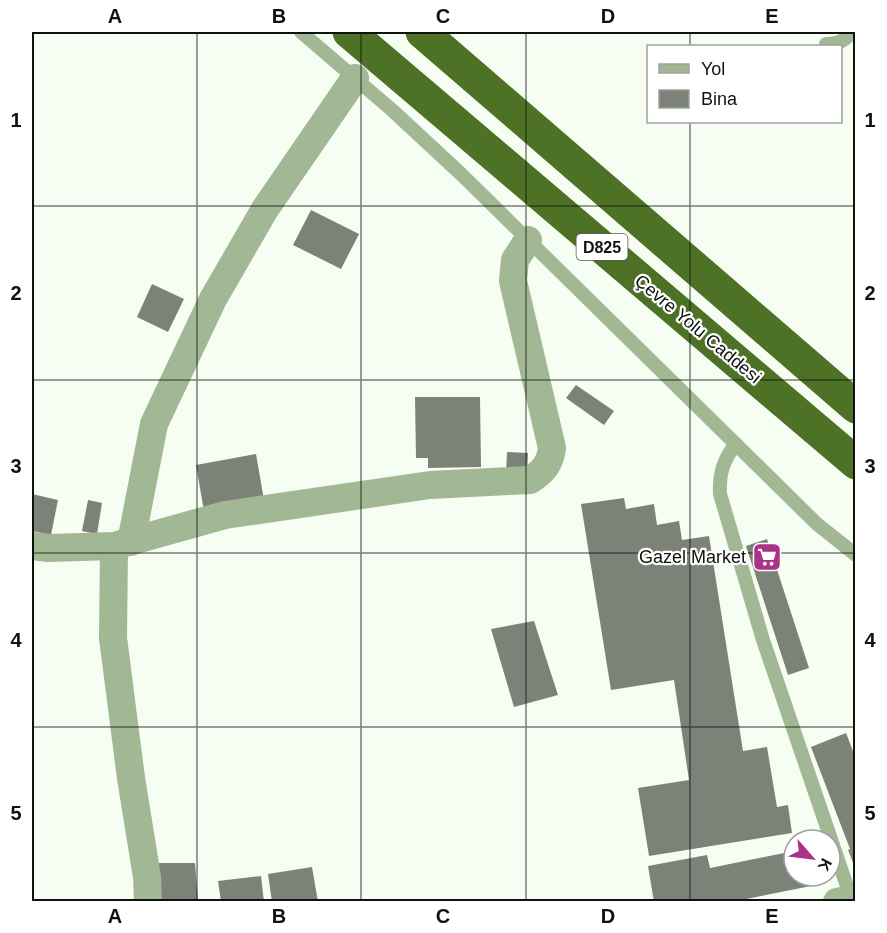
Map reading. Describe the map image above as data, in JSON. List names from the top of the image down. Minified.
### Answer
{"streets":{"highway":["D825","Çevre Yolu Caddesi"]},"places":{"supermarket":["Gazel Market"]},"legend":["Yol","Bina"],"north":"bottom right","grid":{"columns":["A","B","C","D","E"],"rows":["1","2","3","4","5"]}}
